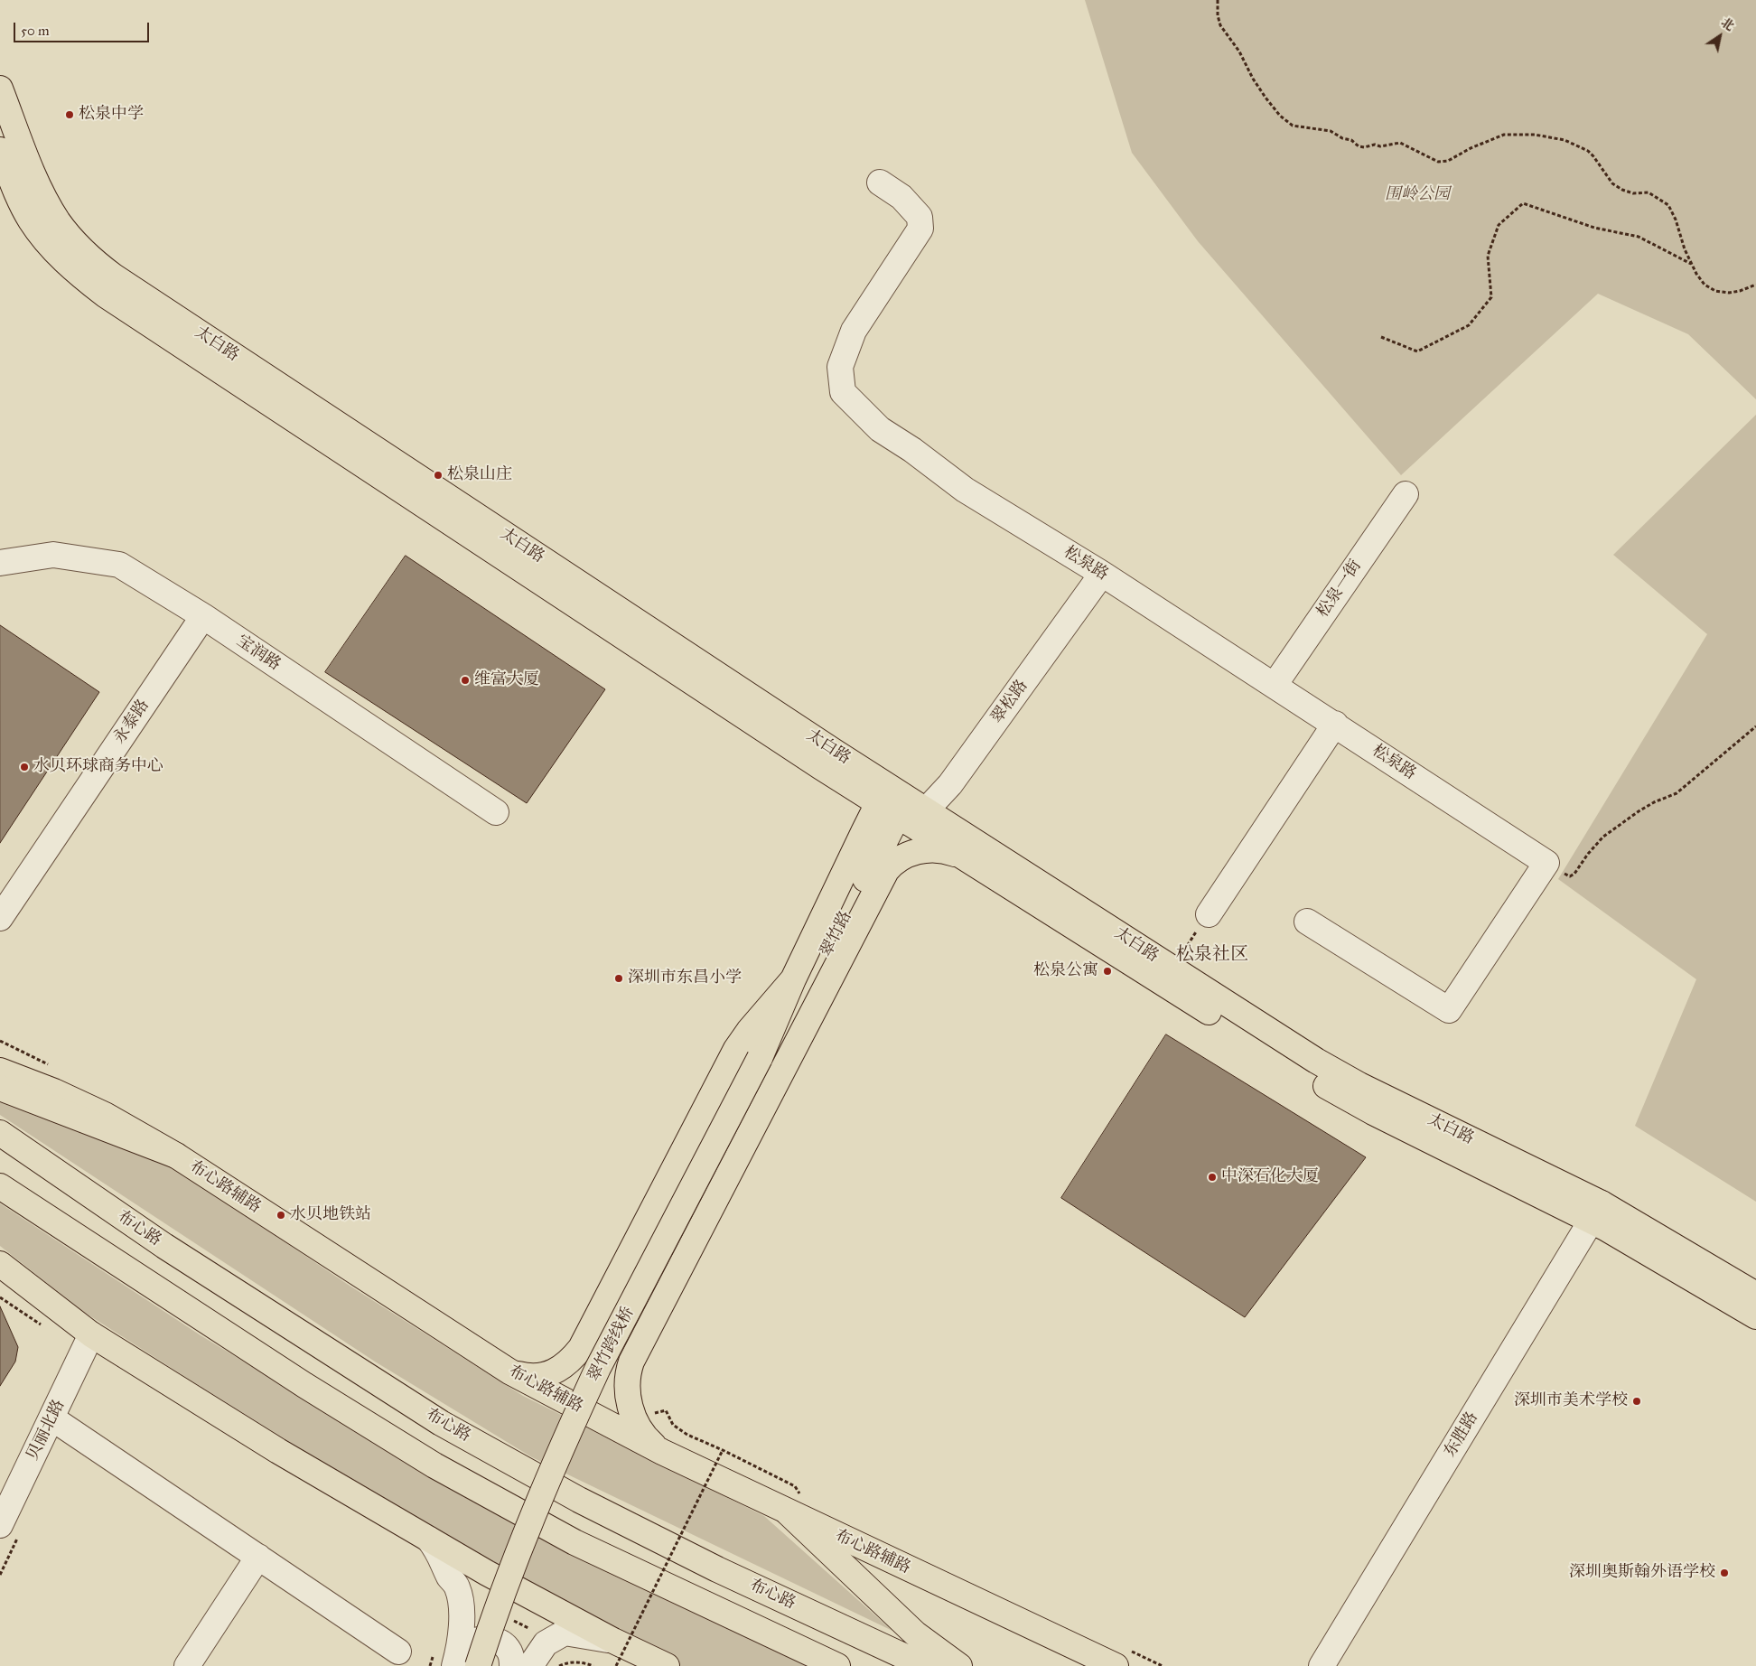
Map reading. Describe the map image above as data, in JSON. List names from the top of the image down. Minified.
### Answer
{"streets":{"main road":["太白路","翠竹路","布心路辅路","布心路","翠竹跨线桥"],"street":["松泉路","松泉一街","宝润路","翠松路","永泰路","贝丽北路","东胜路"]},"crossings":[["太白路","翠松路"],["太白路","翠竹路"],["太白路","东胜路"],["松泉路","松泉一街"],["松泉路","翠松路"],["宝润路","永泰路"],["翠松路","翠竹路"],["翠竹路","翠竹跨线桥"]],"districts":["松泉社区"],"parks":["围岭公园"],"places":["松泉中学","松泉山庄","维富大厦","水贝环球商务中心","松泉公寓","深圳市东昌小学","中深石化大厦","水贝地铁站","深圳市美术学校","深圳奥斯翰外语学校"],"scale_bar":"50 m","north":"top right"}
